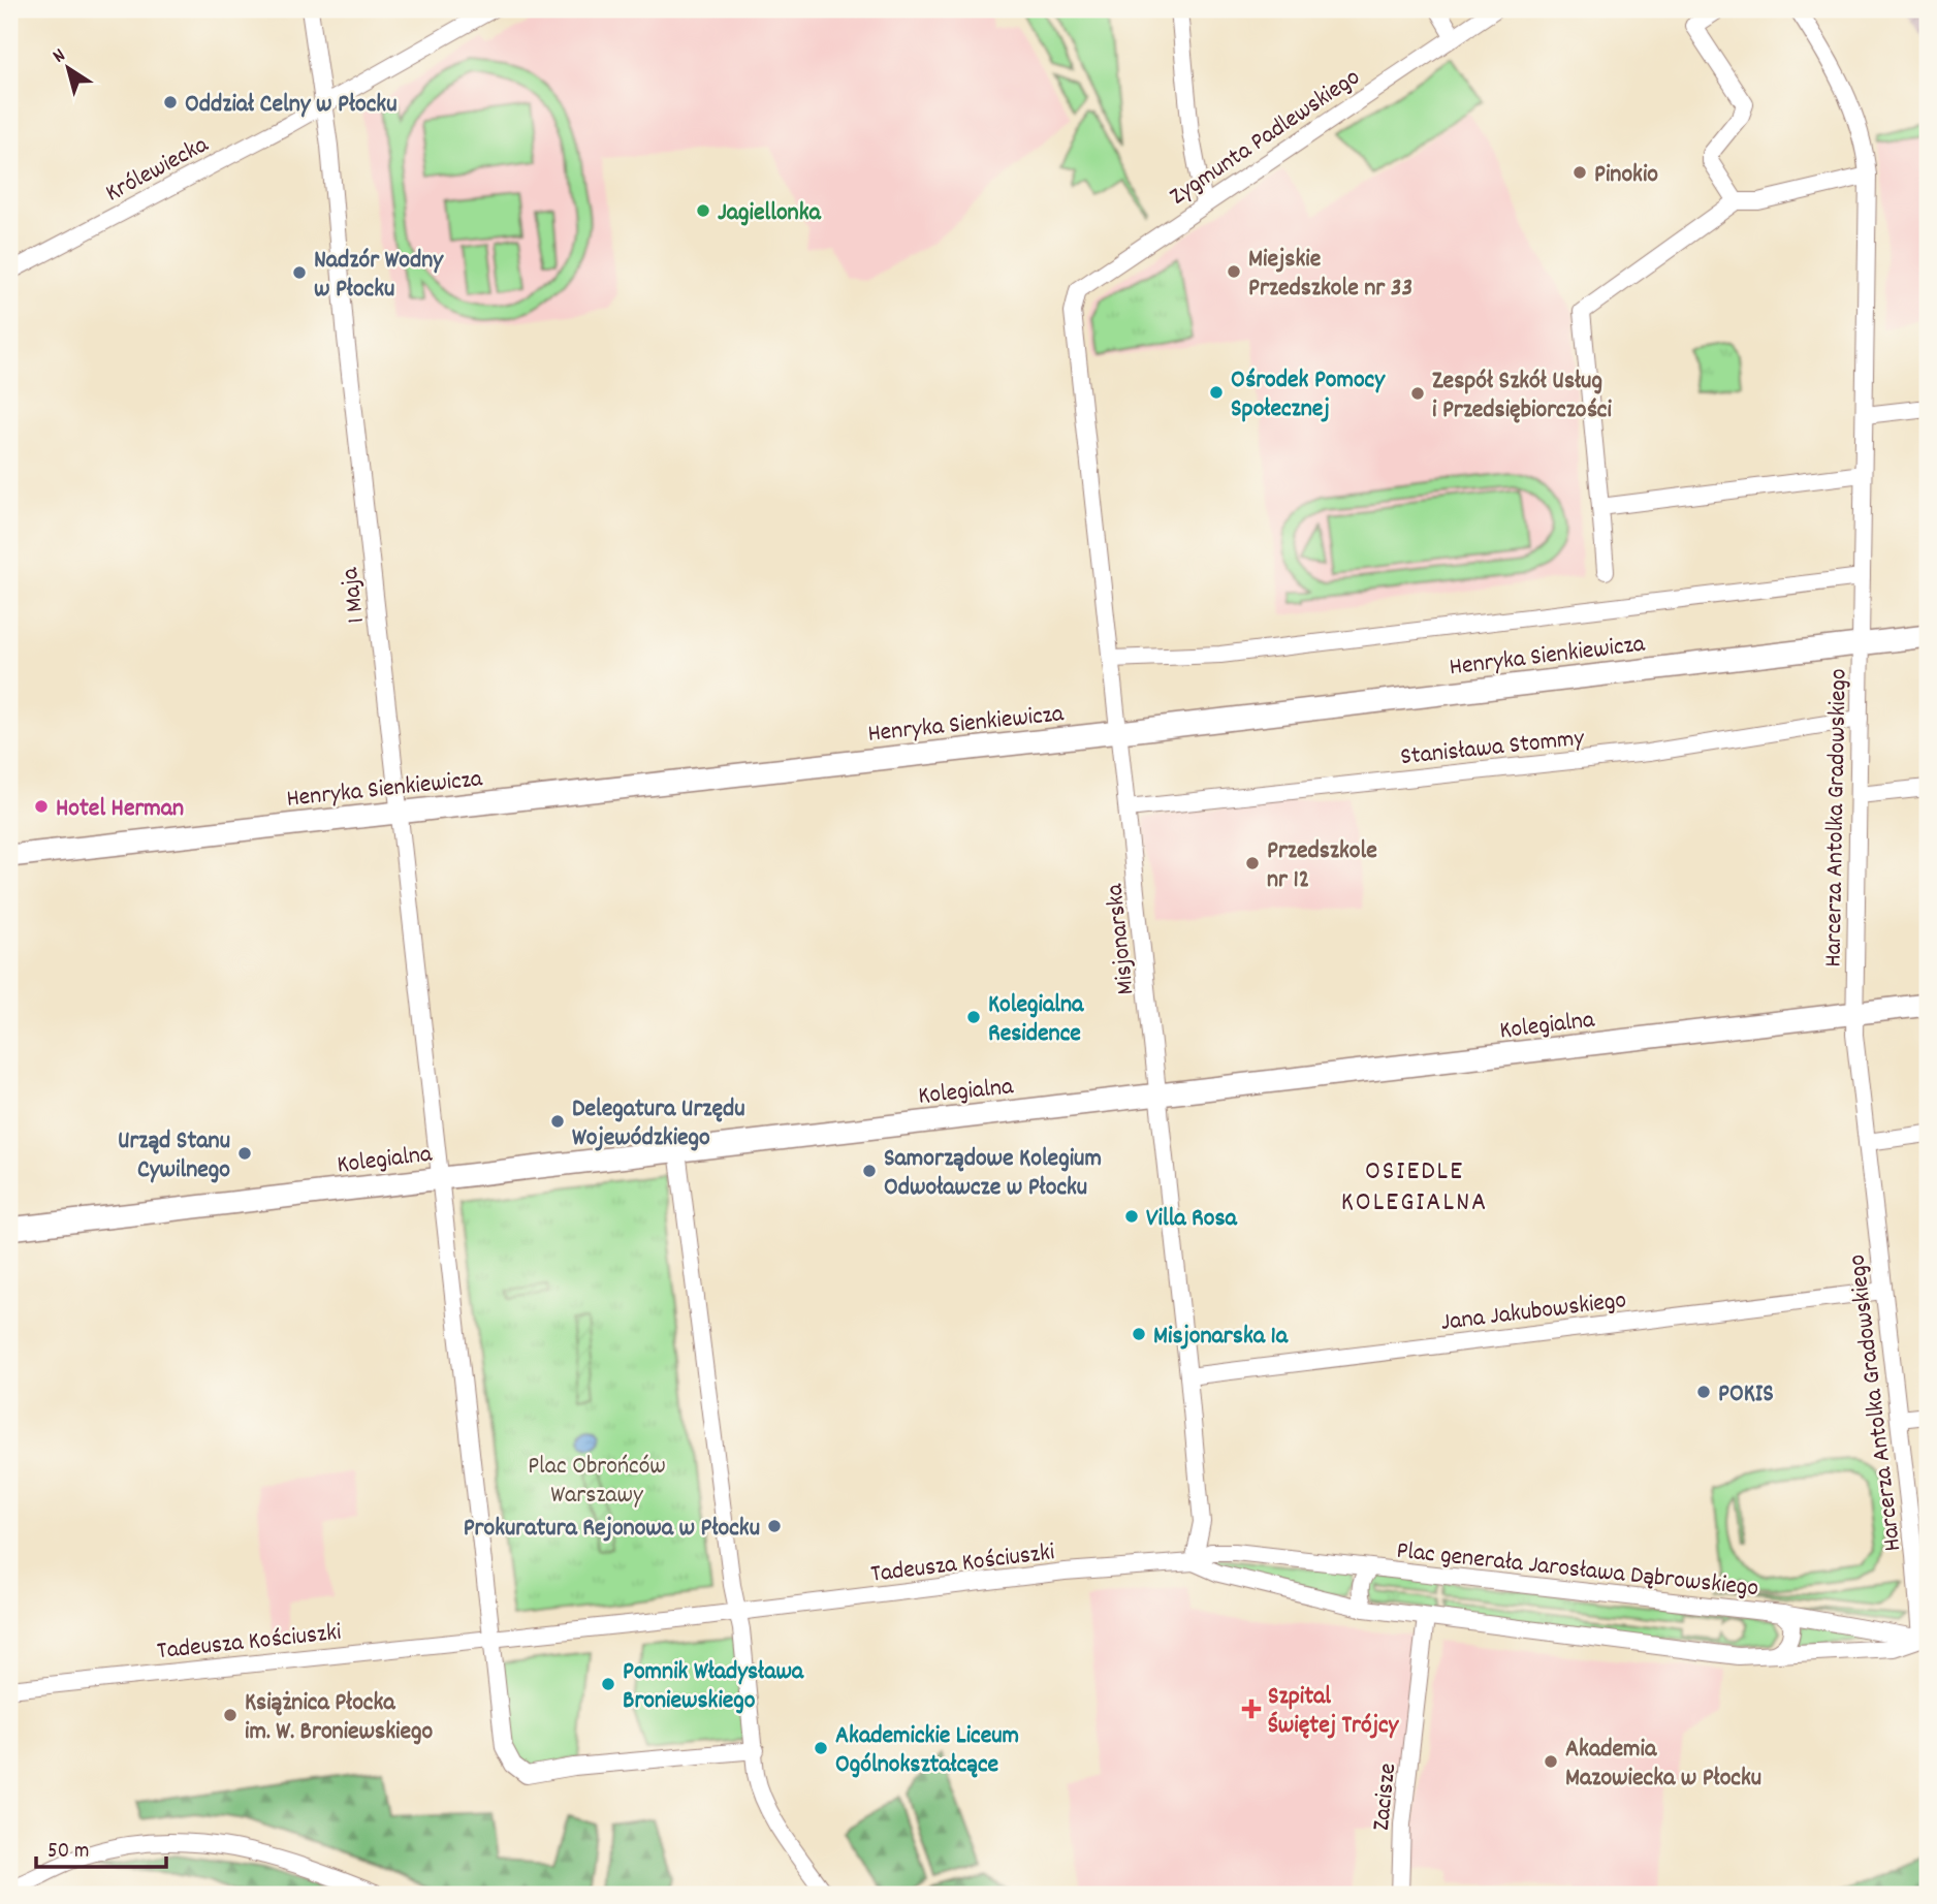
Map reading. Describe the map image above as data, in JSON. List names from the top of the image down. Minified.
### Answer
{"streets":{"street":["Zygmunta Padlewskiego","Królewiecka","1 Maja","Henryka Sienkiewicza","Stanisława Stommy","Harcerza Antolka Gradowskiego","Misjonarska","Kolegialna","Jana Jakubowskiego","Tadeusza Kościuszki","Plac generała Jarosława Dąbrowskiego","Zacisze"]},"crossings":[["Zygmunta Padlewskiego","Misjonarska"],["Królewiecka","1 Maja"],["1 Maja","Henryka Sienkiewicza"],["1 Maja","Kolegialna"],["Henryka Sienkiewicza","Harcerza Antolka Gradowskiego"],["Henryka Sienkiewicza","Misjonarska"],["Stanisława Stommy","Harcerza Antolka Gradowskiego"],["Stanisława Stommy","Misjonarska"],["Harcerza Antolka Gradowskiego","Kolegialna"],["Harcerza Antolka Gradowskiego","Jana Jakubowskiego"],["Harcerza Antolka Gradowskiego","Plac generała Jarosława Dąbrowskiego"],["Misjonarska","Kolegialna"],["Misjonarska","Jana Jakubowskiego"],["Misjonarska","Tadeusza Kościuszki"],["Misjonarska","Plac generała Jarosława Dąbrowskiego"],["Tadeusza Kościuszki","Plac generała Jarosława Dąbrowskiego"]],"districts":["OSIEDLE KOLEGIALNA"],"parks":["Plac Obrońców Warszawy"],"places":{"other":["Oddział Celny w Płocku","Pinokio","Jagiellonka","Miejskie Przedszkole nr 33","Nadzór Wodny w Płocku","Ośrodek Pomocy Społecznej","Zespół Szkół Usług i Przedsiębiorczości","Hotel Herman","Przedszkole nr 12","Kolegialna Residence","Delegatura Urzędu Wojewódzkiego","Urząd Stanu Cywilnego","Samorządowe Kolegium Odwoławcze w Płocku","Villa Rosa","Misjonarska 1a","POKIS","Prokuratura Rejonowa w Płocku","Pomnik Władysława Broniewskiego","Książnica Płocka im. W. Broniewskiego","Akademickie Liceum Ogólnokształcące","Akademia Mazowiecka w Płocku"],"health":["Szpital Świętej Trójcy"]},"scale_bar":"50 m","north":"top left"}
